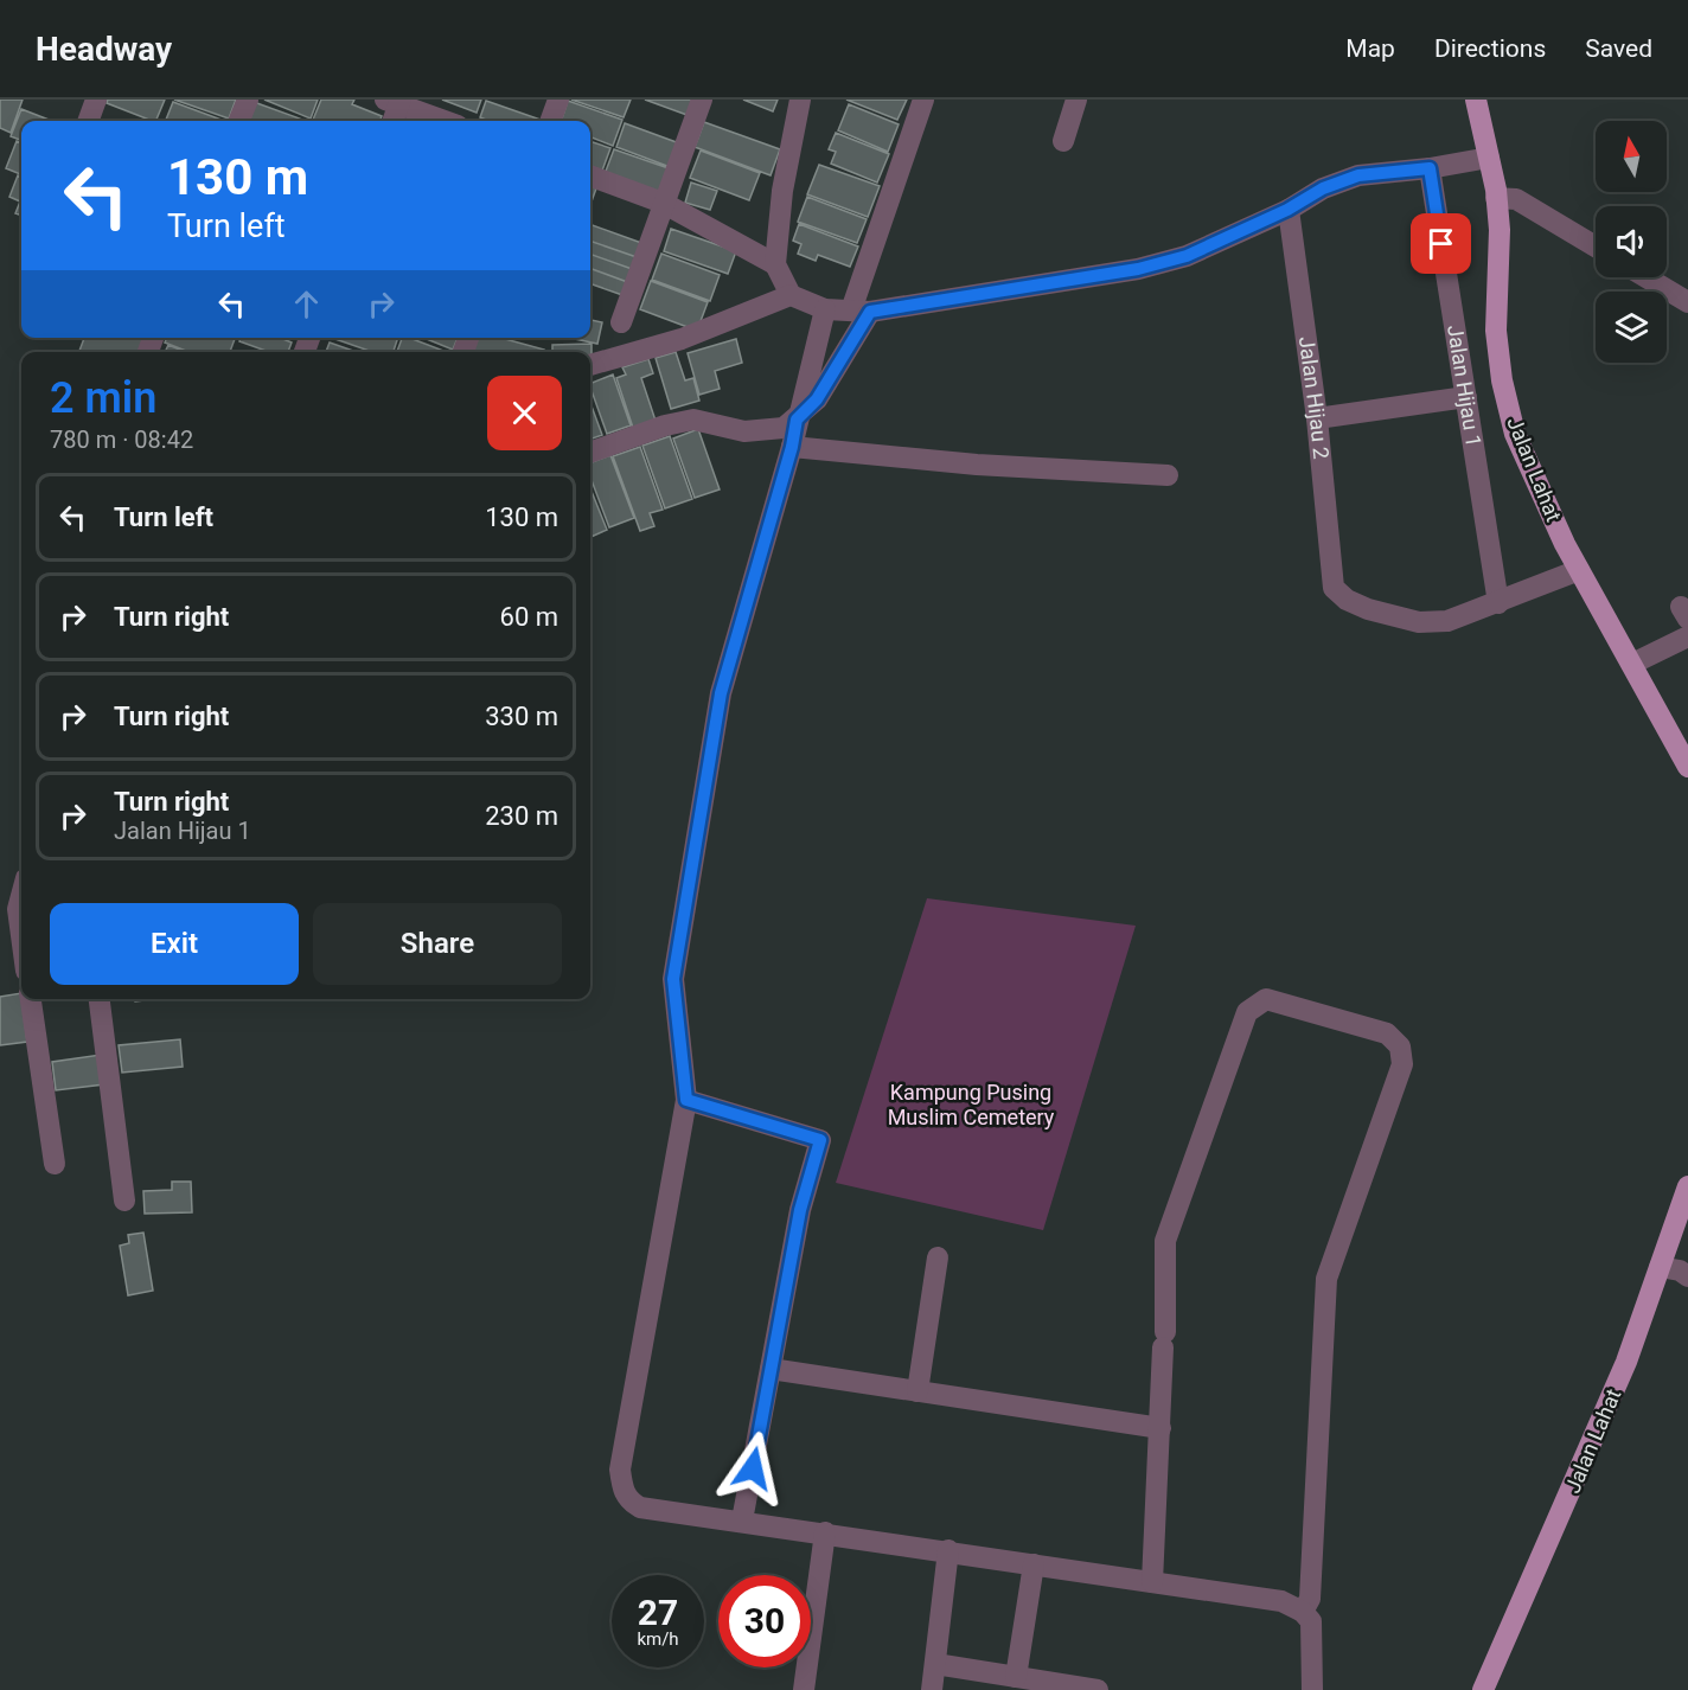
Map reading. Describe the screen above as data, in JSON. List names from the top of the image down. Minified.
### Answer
{"streets":{"main road":["Jalan Lahat"],"street":["Jalan Hijau 1","Jalan Hijau 2"]},"crossings":[["Jalan Hijau 1","Jalan Hijau 2"]],"parks":["Kampung Pusing Muslim Cemetery"],"north":"top","page":{"header":"Headway","nav":["Map","Directions","Saved"],"turn":["130 m","Turn left"],"heading":["2 min","780 m · 08:42"],"list":[{"name":"Turn left","value":"130 m"},{"name":"Turn right","value":"60 m"},{"name":"Turn right","value":"330 m"},{"name":"Turn right","note":"Jalan Hijau 1","value":"230 m"}],"buttons":["Exit","Share"],"speed":"27 km/h","limit":"30"}}
